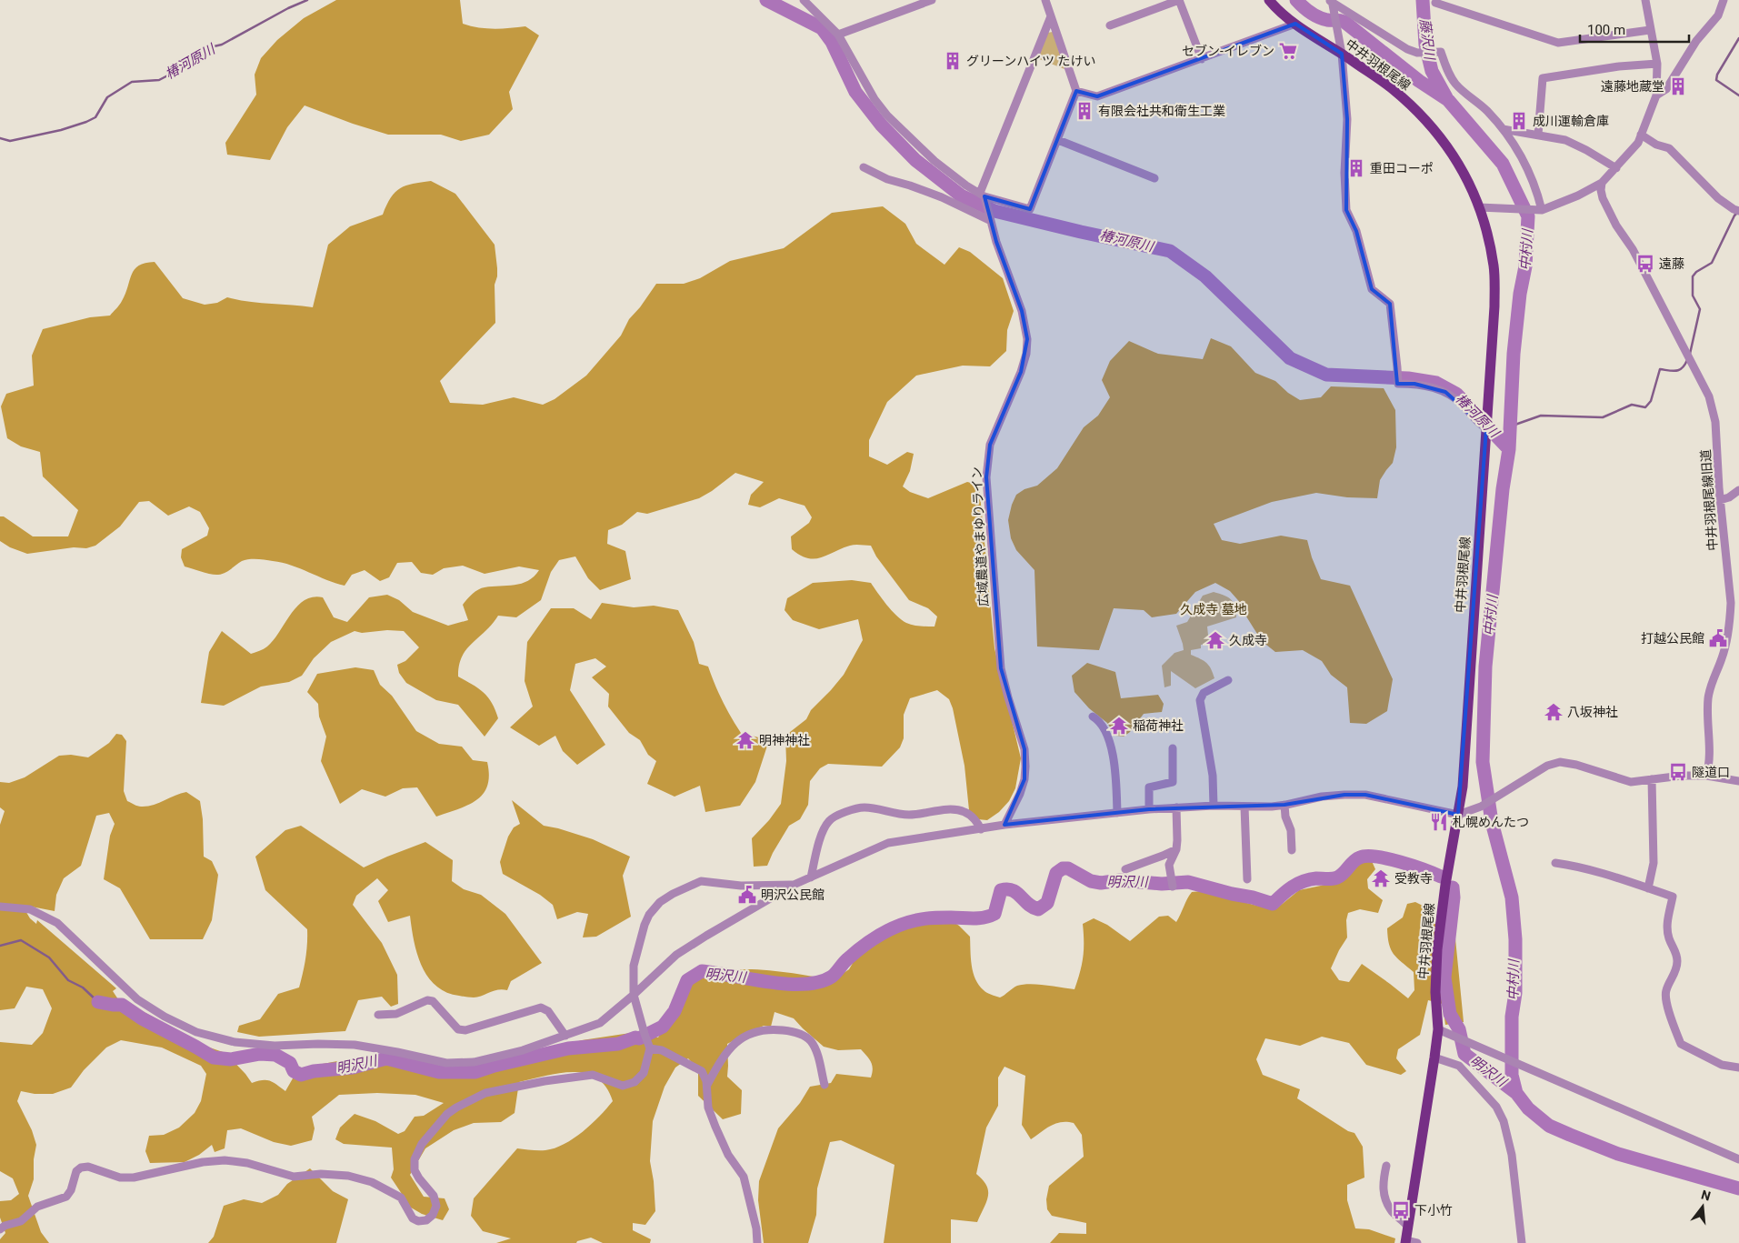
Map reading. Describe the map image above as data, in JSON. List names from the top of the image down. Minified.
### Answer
{"streets":{"main road":["中井羽根尾線"],"street":["中井羽根尾線旧道","広域農道やまゆりライン"]},"water":["藤沢川","椿河原川","中村川","明沢川"],"parks":["久成寺 墓地"],"places":{"supermarket":["セブン-イレブン"],"building":["グリーンハイツ たけい","遠藤地蔵堂","有限会社共和衛生工業","成川運輸倉庫","重田コーポ"],"bus stop":["遠藤","隧道口","下小竹"],"public building":["打越公民館","明沢公民館"],"temple":["久成寺","八坂神社","稲荷神社","明神神社","受教寺"],"restaurant":["札幌めんたつ"]},"scale_bar":"100 m","north":"top"}
